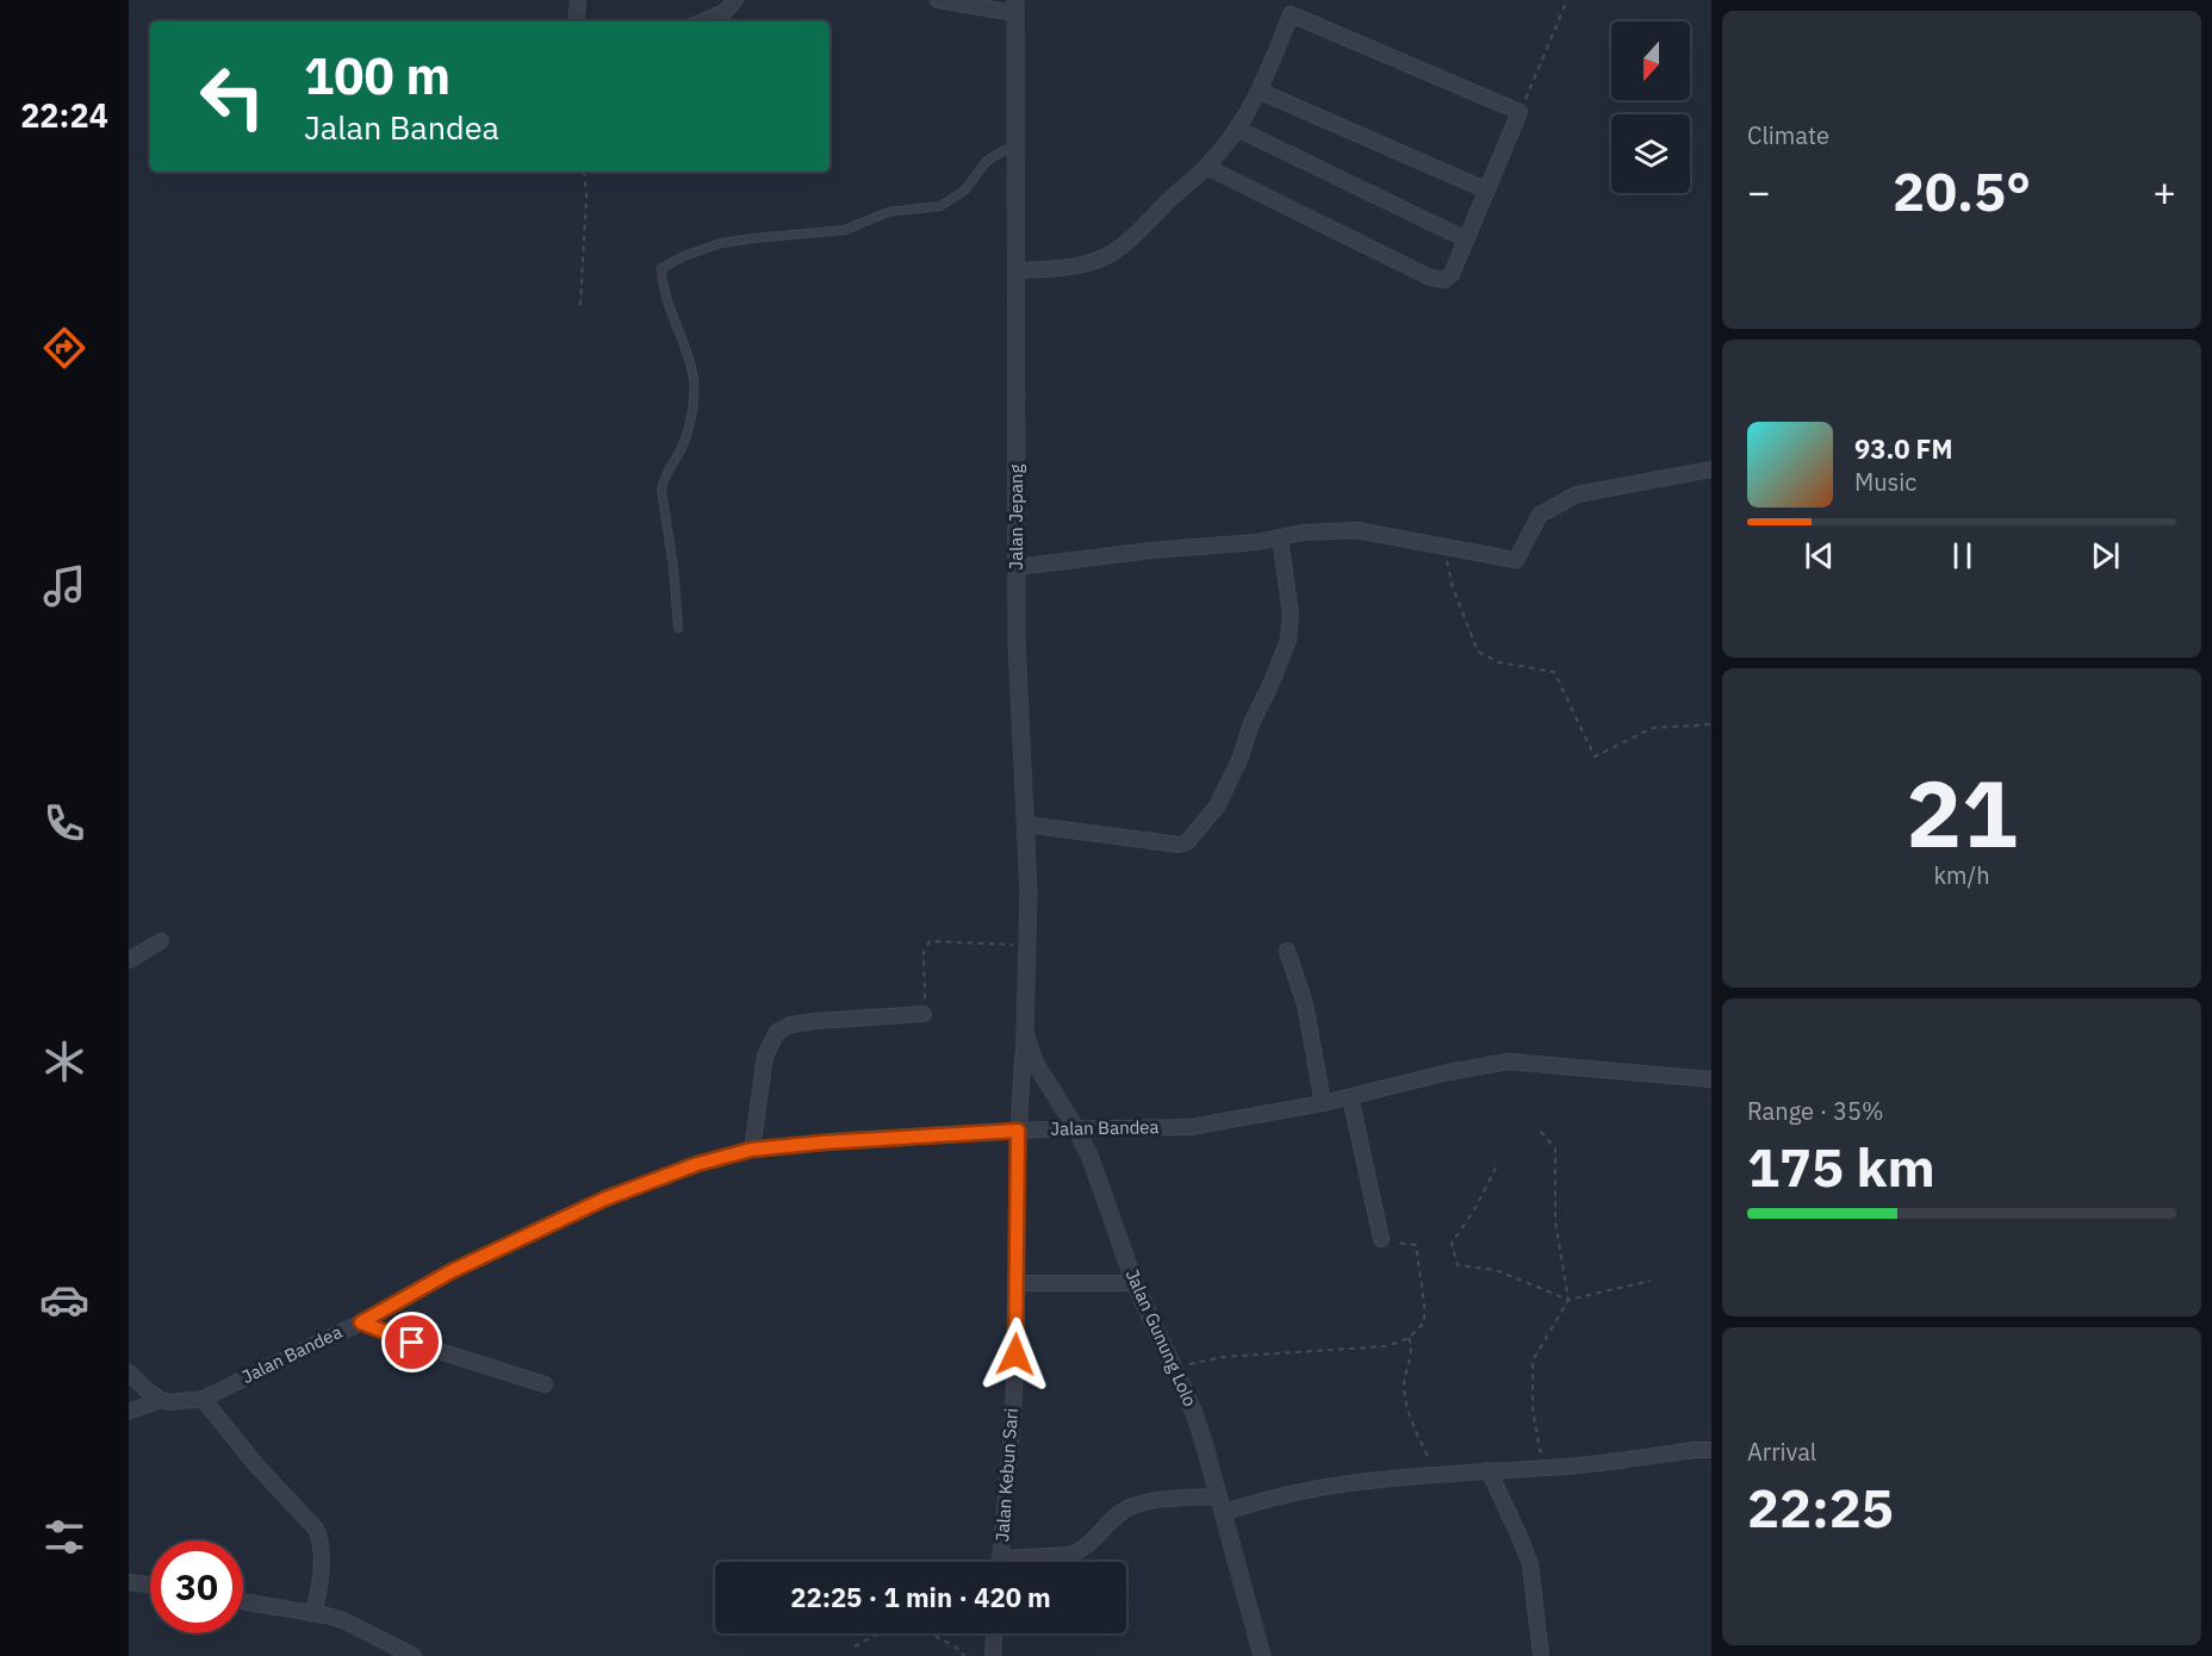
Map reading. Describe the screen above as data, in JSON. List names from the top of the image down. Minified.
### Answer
{"streets":{"street":["Jalan Jepang","Jalan Bandea","Jalan Gunung Lolo","Jalan Kebun Sari"]},"crossings":[["Jalan Jepang","Jalan Gunung Lolo"],["Jalan Jepang","Jalan Kebun Sari"],["Jalan Bandea","Jalan Gunung Lolo"],["Jalan Bandea","Jalan Kebun Sari"],["Jalan Gunung Lolo","Jalan Kebun Sari"]],"north":"bottom","page":{"tabs":"22:24","tile":["Climate",["21","km/h"],["Range · 35%","175 km"],["Arrival","22:25"]],"turn":["100 m","Jalan Bandea"],"heat":["−","20.5°","+"],"song":["93.0 FM","Music"],"limit":"30","trip":"22:25 · 1 min · 420 m"}}
